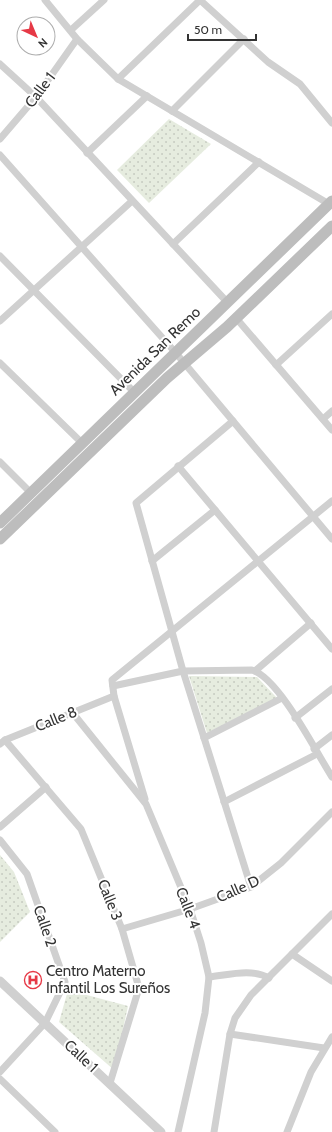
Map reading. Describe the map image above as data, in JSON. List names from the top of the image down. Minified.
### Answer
{"streets":{"main road":["Avenida San Remo"],"street":["Calle 1","Calle 8","Calle D","Calle 3","Calle 4","Calle 2"]},"crossings":[["Calle 1","Calle 3"],["Calle 1","Calle 2"],["Calle 8","Calle 3"],["Calle 8","Calle 4"],["Calle D","Calle 3"],["Calle D","Calle 4"]],"places":{"hospital":["Centro Materno Infantil Los Sureños"]},"scale_bar":"50 m","north":"bottom right"}
